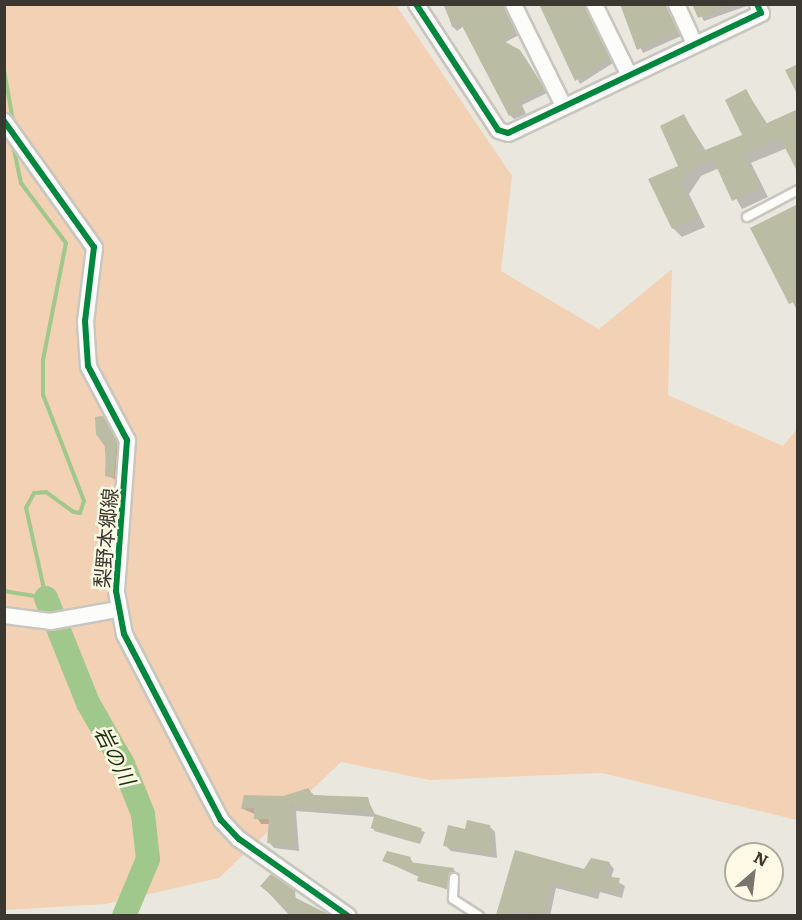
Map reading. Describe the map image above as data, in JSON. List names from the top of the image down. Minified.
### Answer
{"streets":{"street":["梨野本郷線"]},"water":["岩の川"],"north":"top right"}
